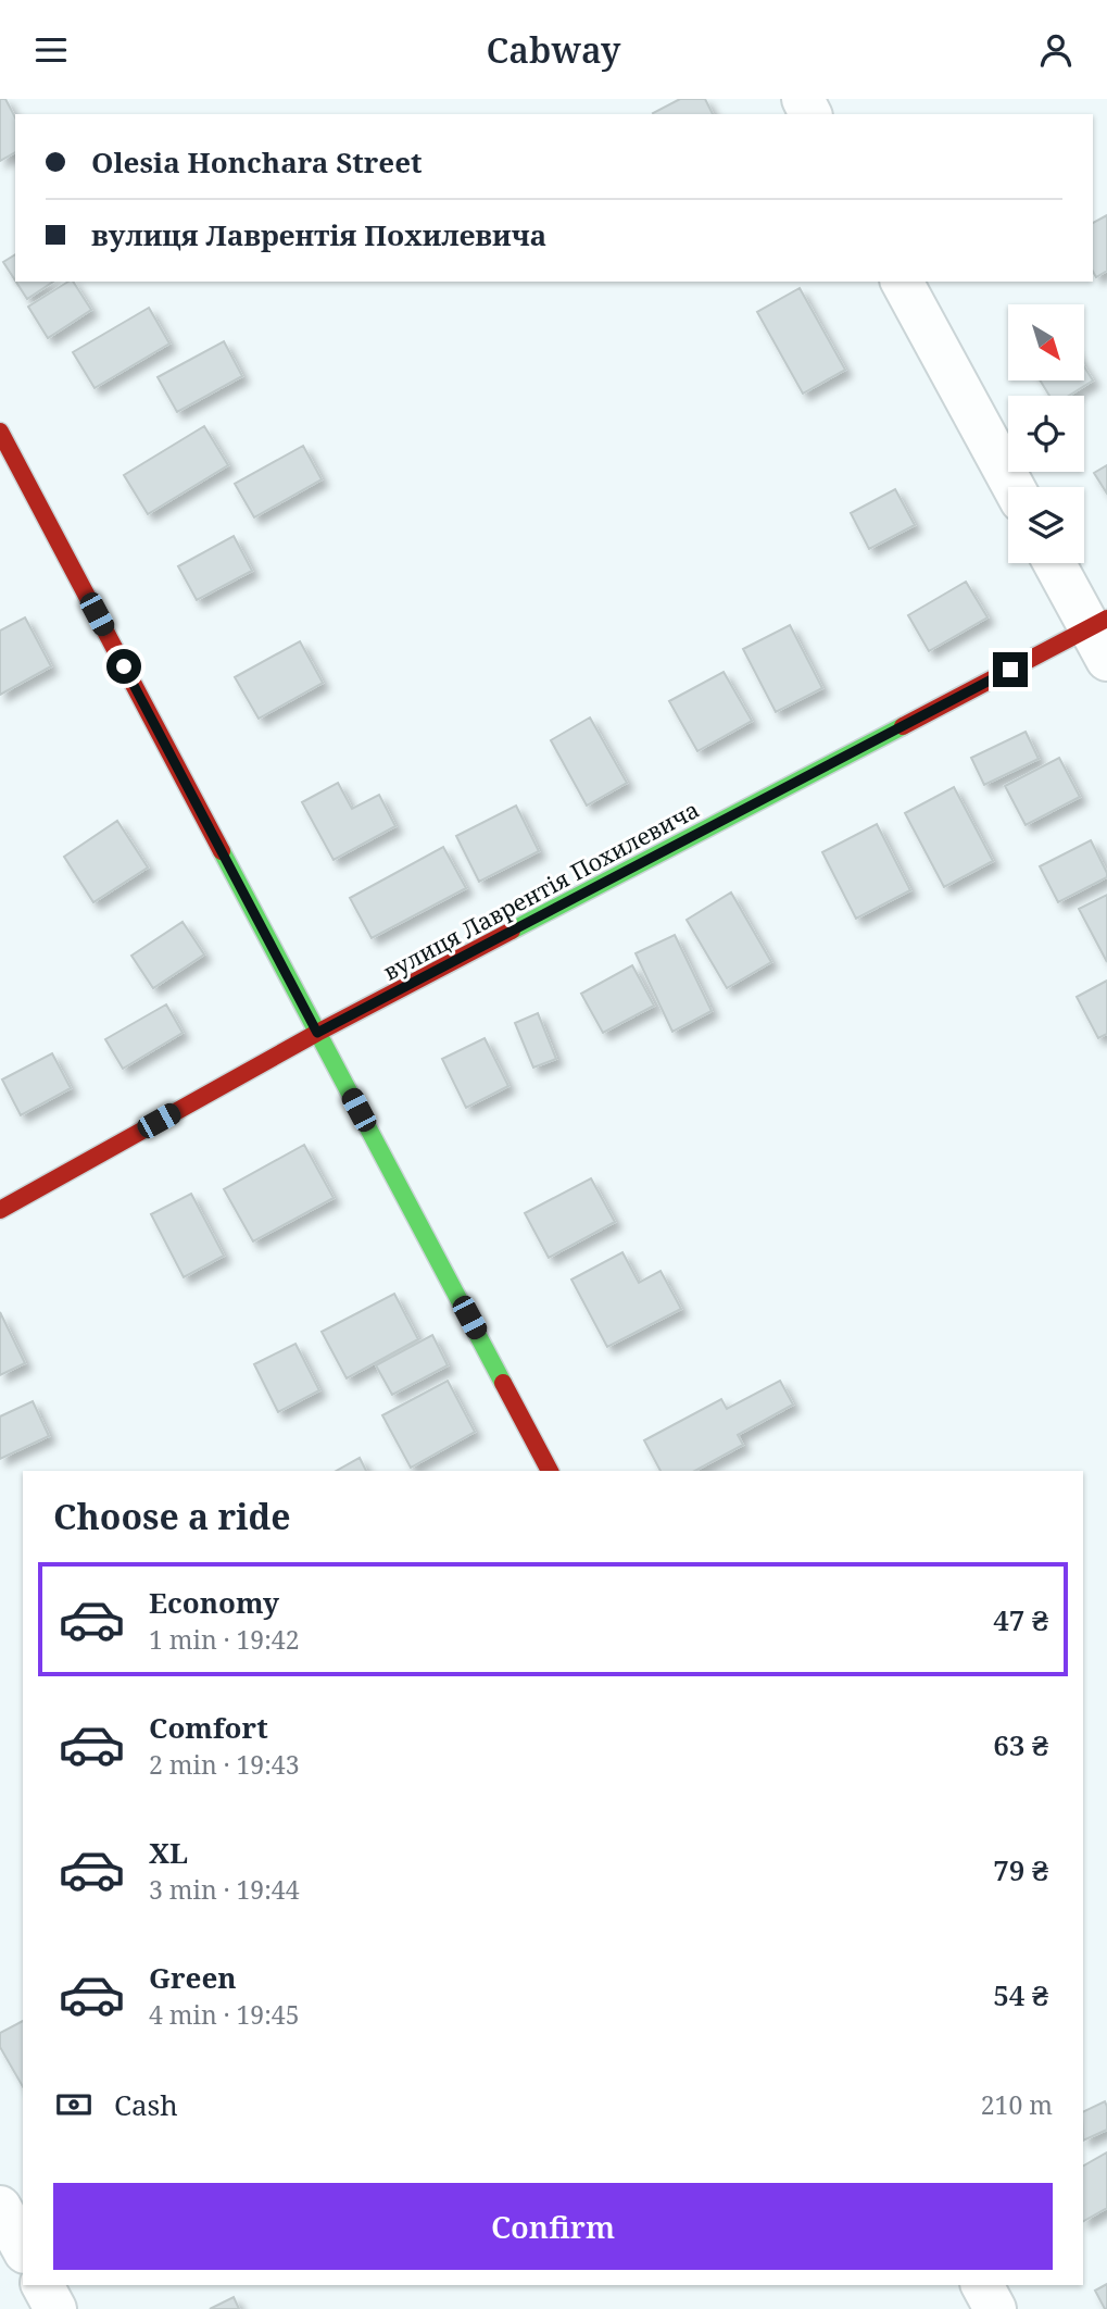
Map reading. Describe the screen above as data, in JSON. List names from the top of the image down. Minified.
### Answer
{"streets":{"street":["вулиця Лаврентія Похилевича"]},"north":"bottom right","page":{"header":"Cabway","banner":["Olesia Honchara Street","вулиця Лаврентія Похилевича"],"heading":"Choose a ride","list":[{"name":"Economy","note":"1 min · 19:42","value":"47 ₴"},{"name":"Comfort","note":"2 min · 19:43","value":"63 ₴"},{"name":"XL","note":"3 min · 19:44","value":"79 ₴"},{"name":"Green","note":"4 min · 19:45","value":"54 ₴"}],"pay":["Cash","210 m"],"buttons":"Confirm"}}
